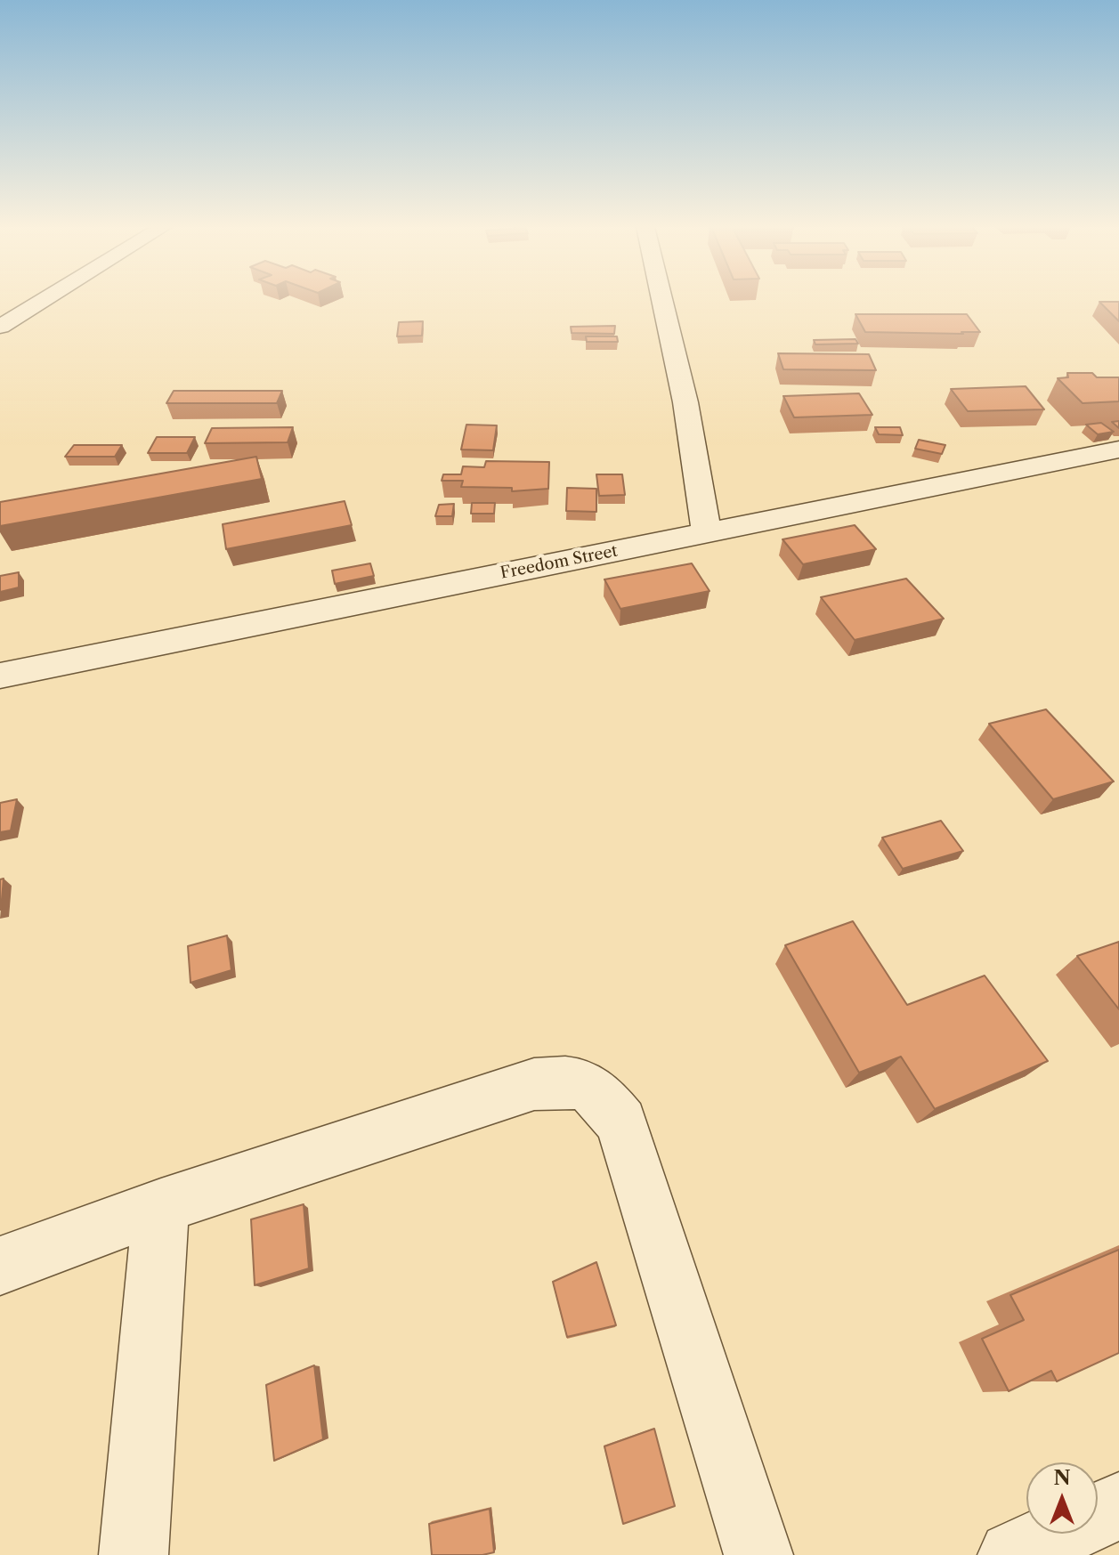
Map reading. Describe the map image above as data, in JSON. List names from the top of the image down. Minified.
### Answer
{"streets":{"street":["Freedom Street"]},"north":"top"}
